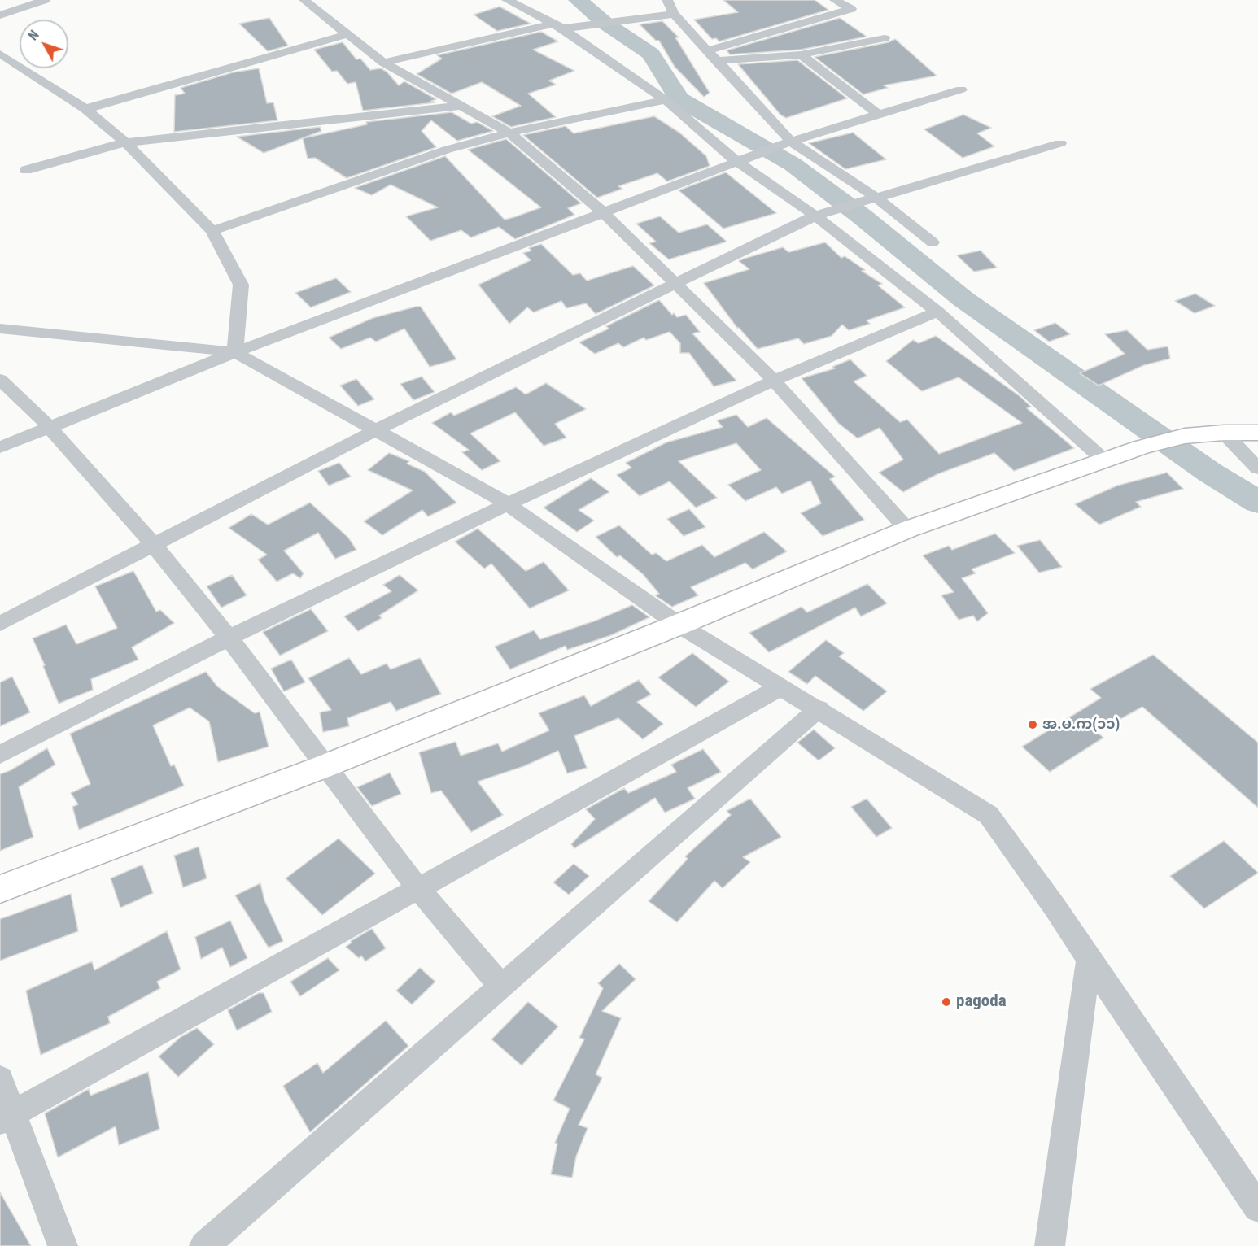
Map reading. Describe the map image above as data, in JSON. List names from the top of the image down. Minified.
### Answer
{"places":["အ.မ.က(၁၁)","pagoda"],"north":"top left"}
